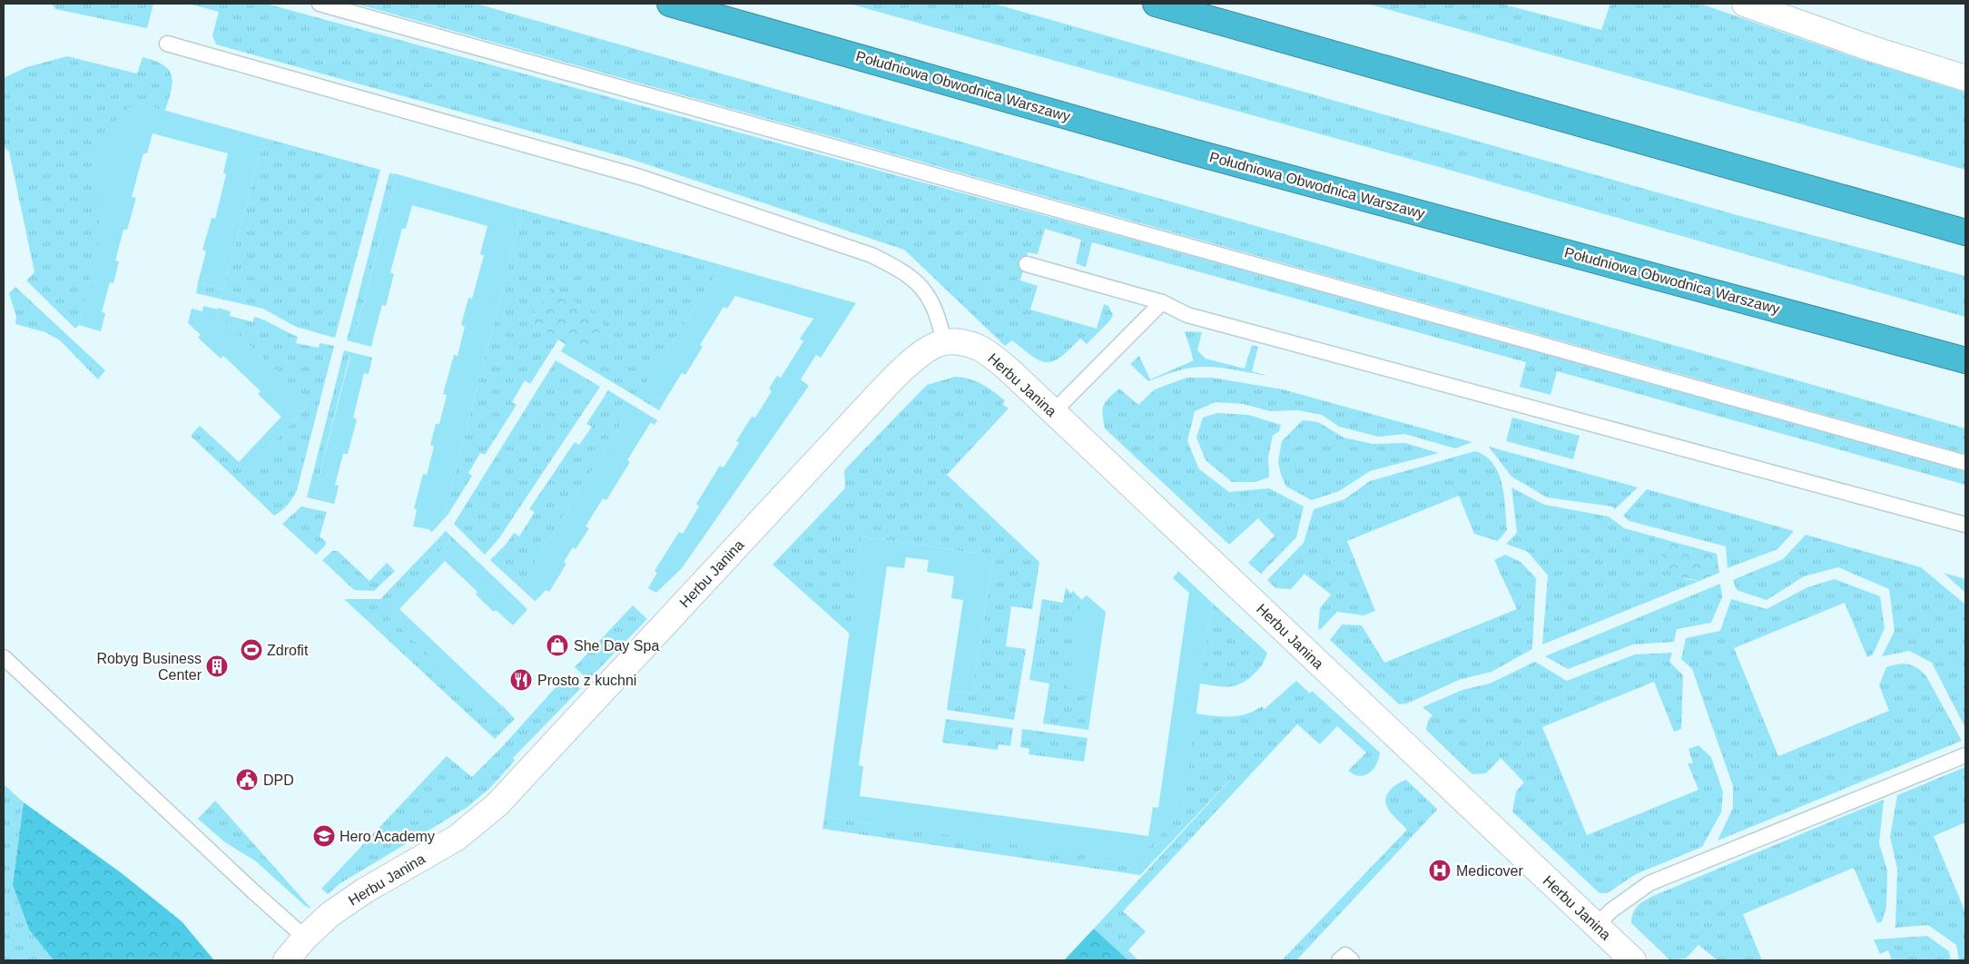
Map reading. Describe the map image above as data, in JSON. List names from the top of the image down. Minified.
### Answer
{"streets":{"highway":["Południowa Obwodnica Warszawy"],"street":["Herbu Janina"]},"places":{"shop":["She Day Spa"],"sports":["Zdrofit"],"building":["Robyg Business Center"],"restaurant":["Prosto z kuchni"],"public building":["DPD"],"school or university":["Hero Academy"],"hospital":["Medicover"]}}
